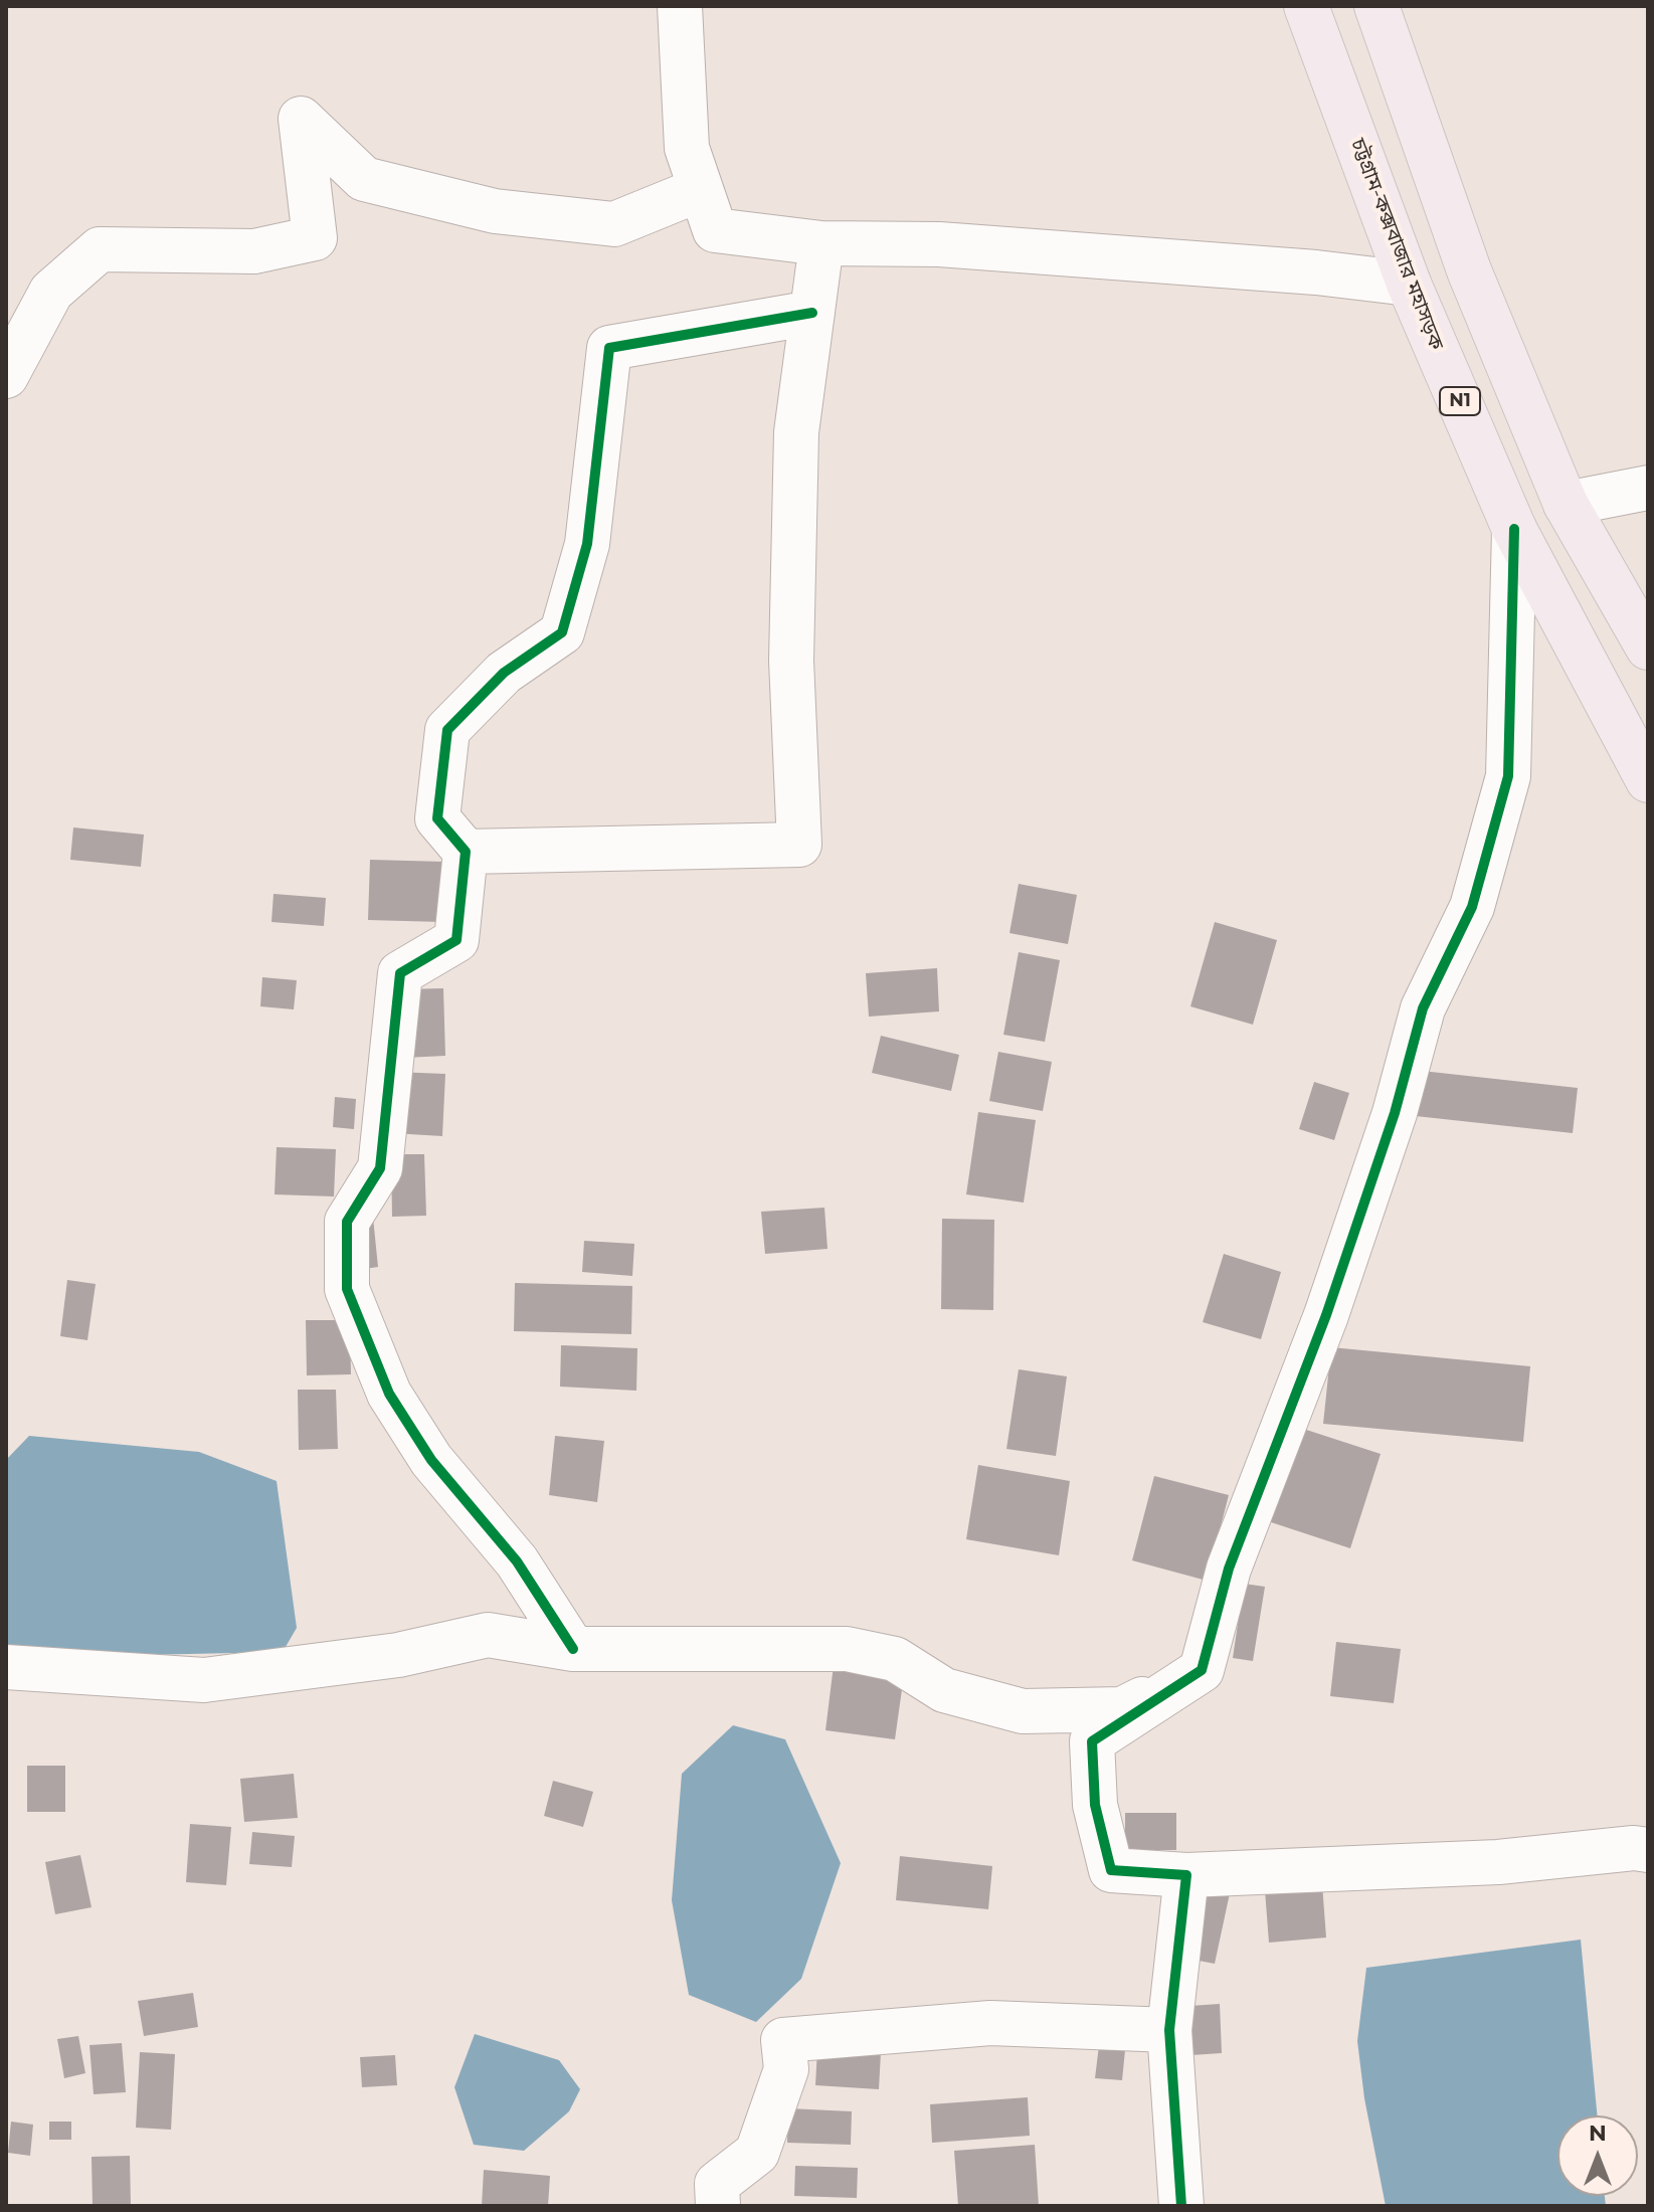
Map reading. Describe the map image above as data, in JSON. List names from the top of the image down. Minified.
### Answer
{"streets":{"highway":["চট্টগ্রাম-কক্সবাজার মহাসড়ক","N1"]},"north":"top"}
